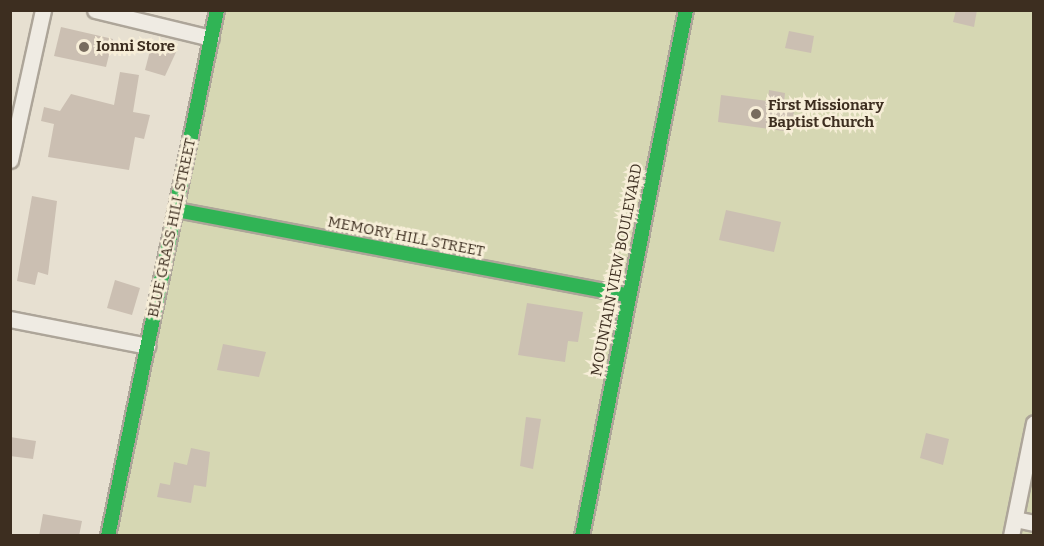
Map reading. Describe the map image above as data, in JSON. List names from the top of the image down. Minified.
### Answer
{"streets":{"street":["BLUE GRASS HILL STREET","MEMORY HILL STREET","MOUNTAIN VIEW BOULEVARD"]},"crossings":[["BLUE GRASS HILL STREET","MEMORY HILL STREET"],["MEMORY HILL STREET","MOUNTAIN VIEW BOULEVARD"]],"places":["Ionni Store","First Missionary Baptist Church"]}
